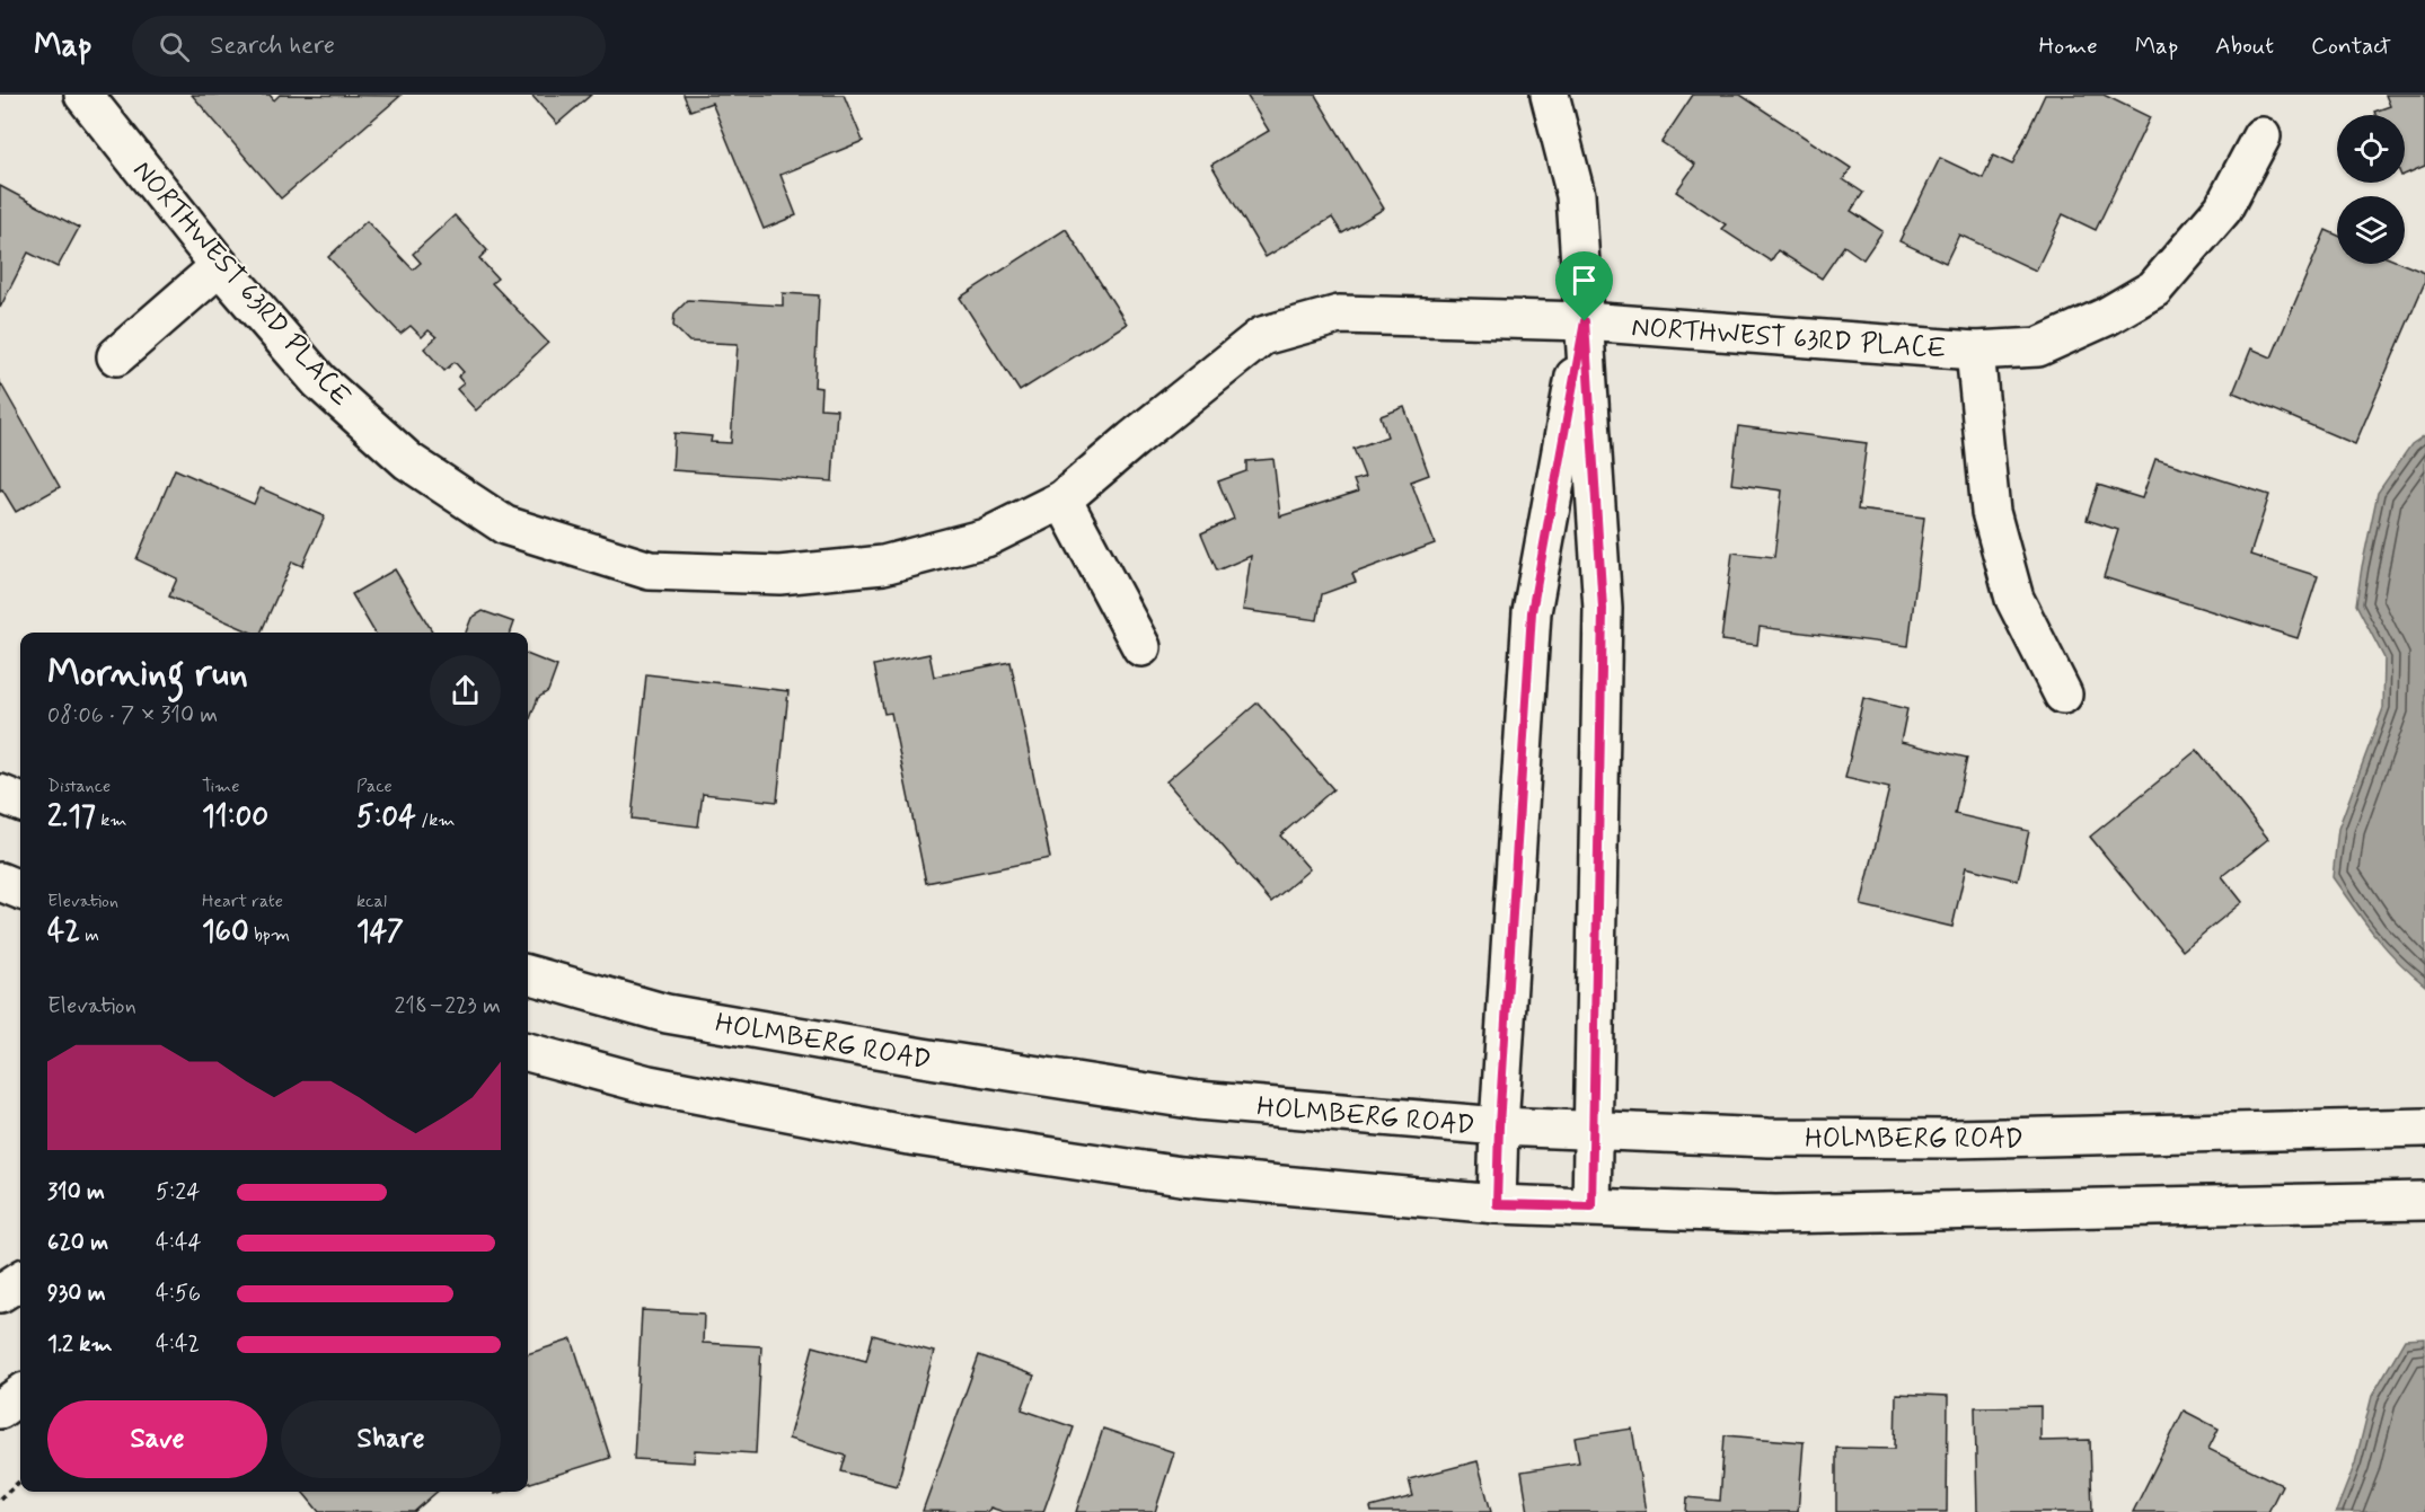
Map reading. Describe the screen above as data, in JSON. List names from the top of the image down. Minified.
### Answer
{"streets":{"street":["NORTHWEST 63RD PLACE","HOLMBERG ROAD"]},"page":{"header":"Map","search":"Search here","nav":["Home","Map","About","Contact"],"heading":["Morning run","08:06 · 7 × 310 m"],"stats":[["Distance","2.17 km"],["Time","11:00"],["Pace","5:04 /km"],["Elevation","42 m"],["Heart rate","160 bpm"],["kcal","147"]],"chart":["Elevation","218–223 m"],"list":[{"name":"310 m","note":"5:24"},{"name":"620 m","note":"4:44"},{"name":"930 m","note":"4:56"},{"name":"1.2 km","note":"4:42"}],"buttons":["Save","Share"]}}
